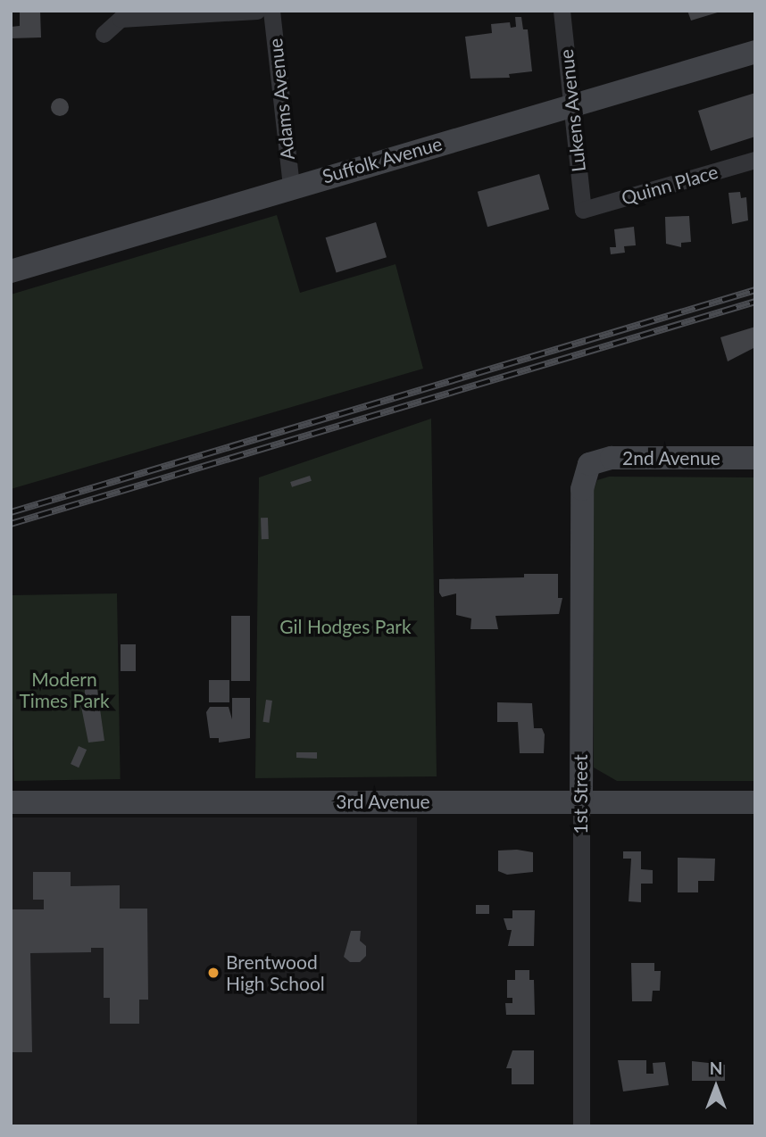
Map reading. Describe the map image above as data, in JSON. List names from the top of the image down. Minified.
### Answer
{"streets":{"street":["Adams Avenue","Lukens Avenue","Suffolk Avenue","Quinn Place","2nd Avenue","1st Street","3rd Avenue"]},"crossings":[["Adams Avenue","Suffolk Avenue"],["Lukens Avenue","Suffolk Avenue"],["Lukens Avenue","Quinn Place"],["2nd Avenue","1st Street"],["1st Street","3rd Avenue"]],"parks":["Gil Hodges Park","Modern Times Park"],"places":["Brentwood High School"],"north":"top"}
